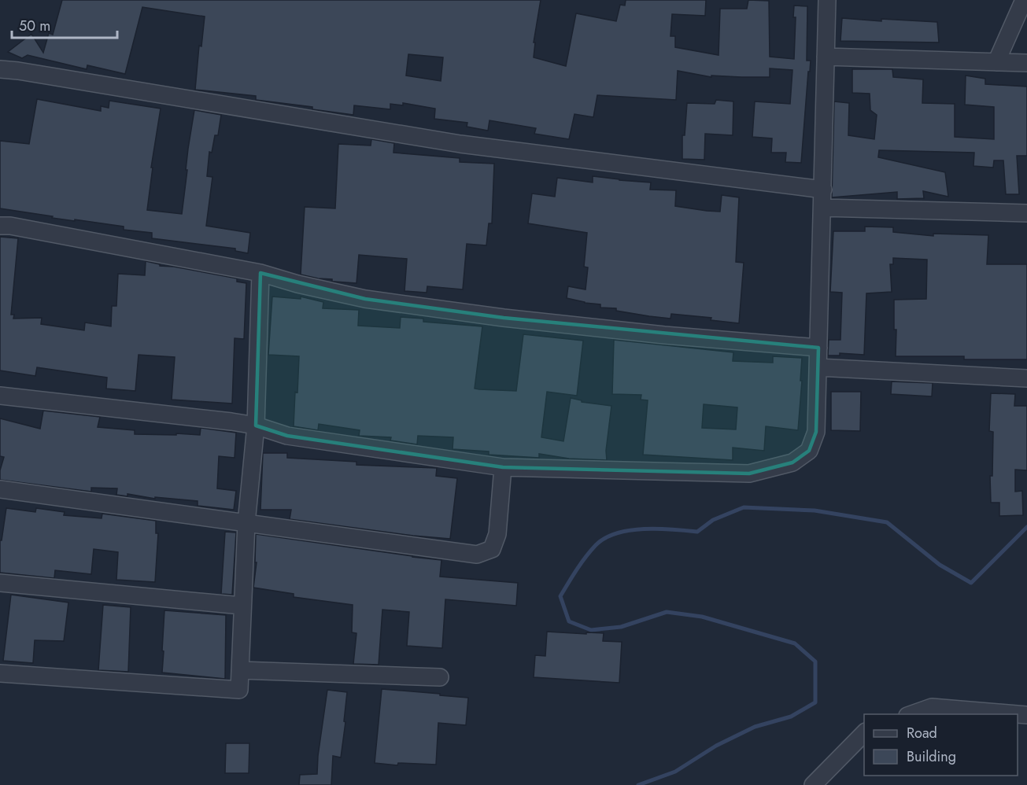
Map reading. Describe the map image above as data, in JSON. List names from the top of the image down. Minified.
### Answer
{"legend":["Road","Building"],"scale_bar":"50 m"}
